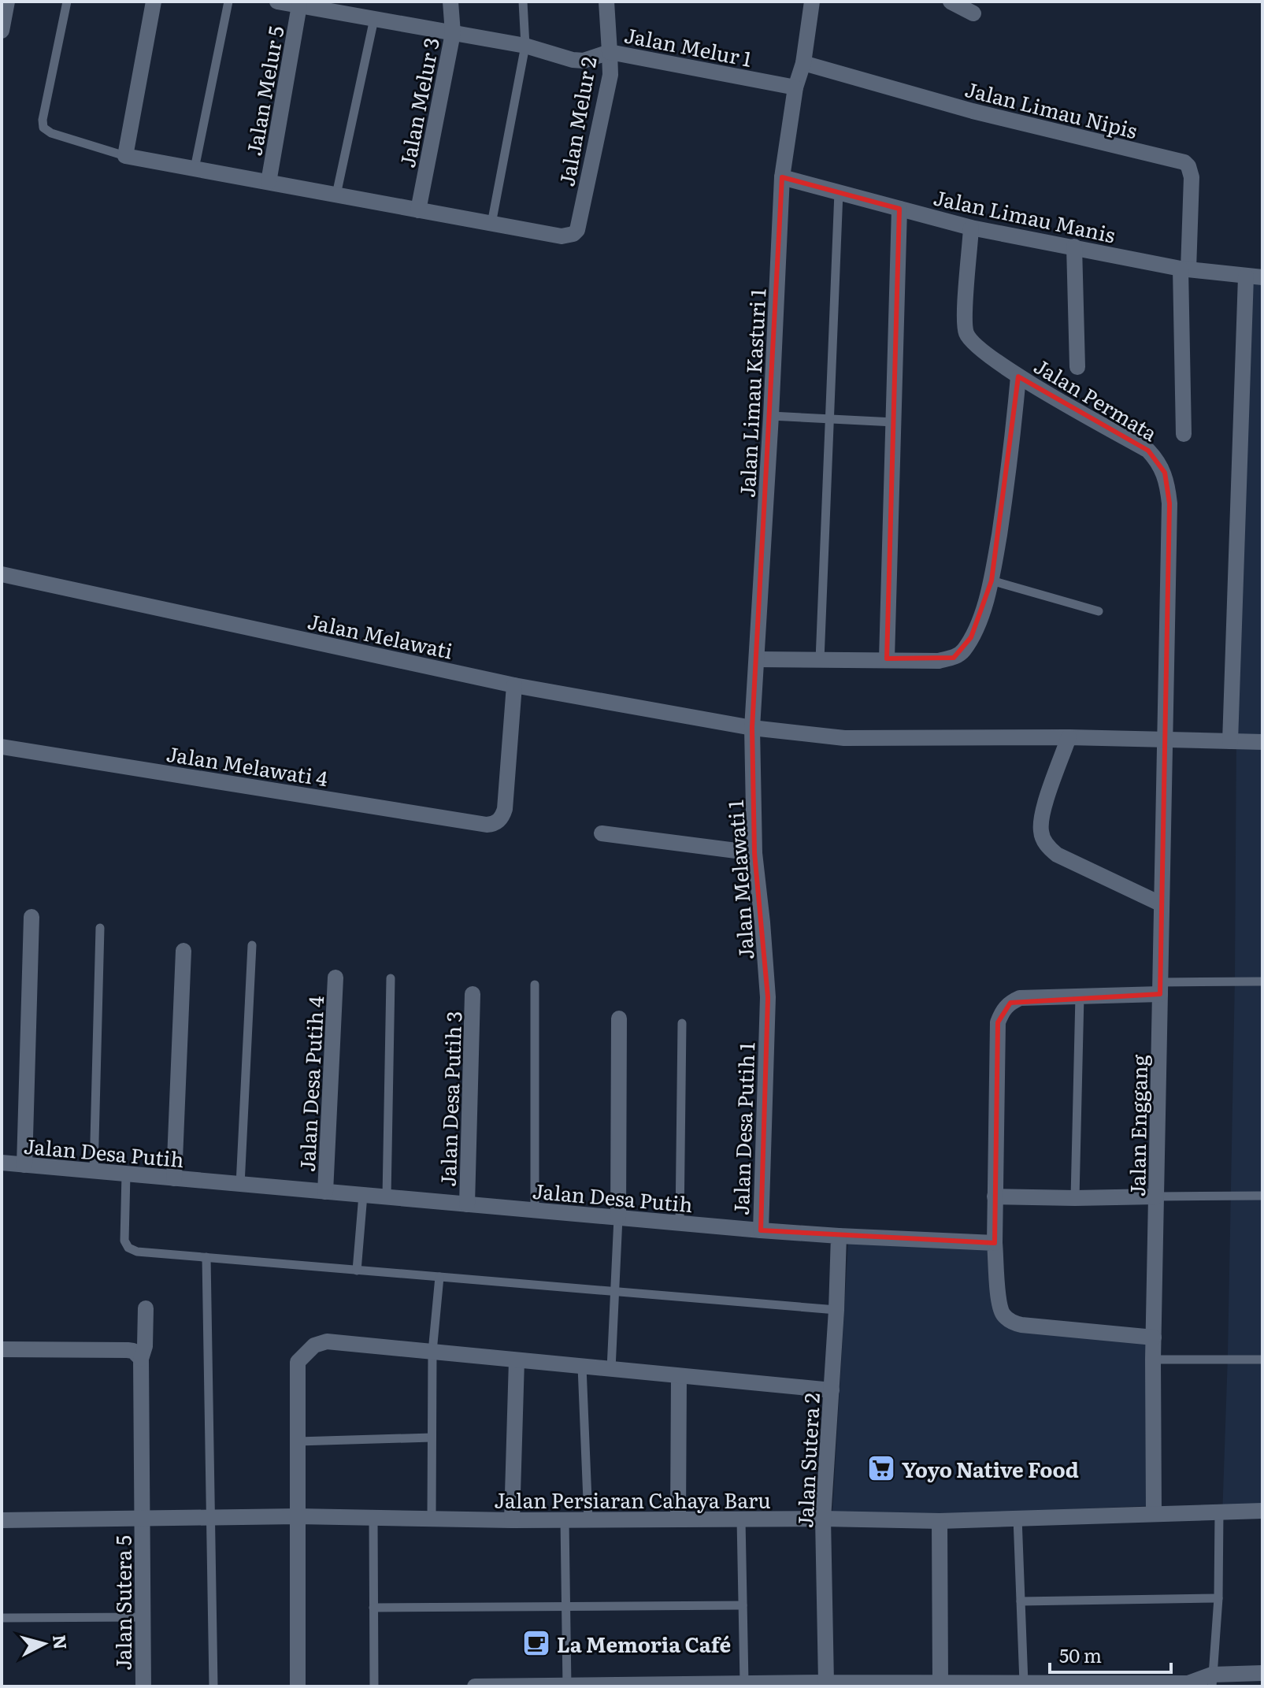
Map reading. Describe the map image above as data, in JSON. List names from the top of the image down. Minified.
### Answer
{"streets":{"street":["Jalan Melur 1","Jalan Melur 5","Jalan Melur 3","Jalan Limau Nipis","Jalan Melur 2","Jalan Limau Manis","Jalan Limau Kasturi 1","Jalan Permata","Jalan Melawati","Jalan Melawati 4","Jalan Melawati 1","Jalan Desa Putih 4","Jalan Desa Putih 3","Jalan Enggang","Jalan Desa Putih 1","Jalan Desa Putih","Jalan Sutera 2","Jalan Persiaran Cahaya Baru","Jalan Sutera 5"]},"crossings":[["Jalan Melur 1","Jalan Melur 5"],["Jalan Melur 1","Jalan Melur 3"],["Jalan Melur 1","Jalan Melur 2"],["Jalan Melur 1","Jalan Limau Kasturi 1"],["Jalan Limau Nipis","Jalan Limau Manis"],["Jalan Limau Nipis","Jalan Limau Kasturi 1"],["Jalan Limau Manis","Jalan Limau Kasturi 1"],["Jalan Limau Manis","Jalan Permata"],["Jalan Limau Kasturi 1","Jalan Melawati"],["Jalan Limau Kasturi 1","Jalan Melawati 1"],["Jalan Permata","Jalan Melawati"],["Jalan Permata","Jalan Enggang"],["Jalan Melawati","Jalan Melawati 4"],["Jalan Melawati","Jalan Melawati 1"],["Jalan Melawati","Jalan Enggang"],["Jalan Melawati 1","Jalan Desa Putih 1"],["Jalan Desa Putih 4","Jalan Desa Putih"],["Jalan Desa Putih 3","Jalan Desa Putih"],["Jalan Enggang","Jalan Persiaran Cahaya Baru"],["Jalan Desa Putih 1","Jalan Desa Putih"],["Jalan Desa Putih","Jalan Sutera 2"],["Jalan Sutera 2","Jalan Persiaran Cahaya Baru"],["Jalan Persiaran Cahaya Baru","Jalan Sutera 5"]],"places":{"supermarket":["Yoyo Native Food"],"cafe":["La Memoria Café"]},"scale_bar":"50 m","north":"right"}
